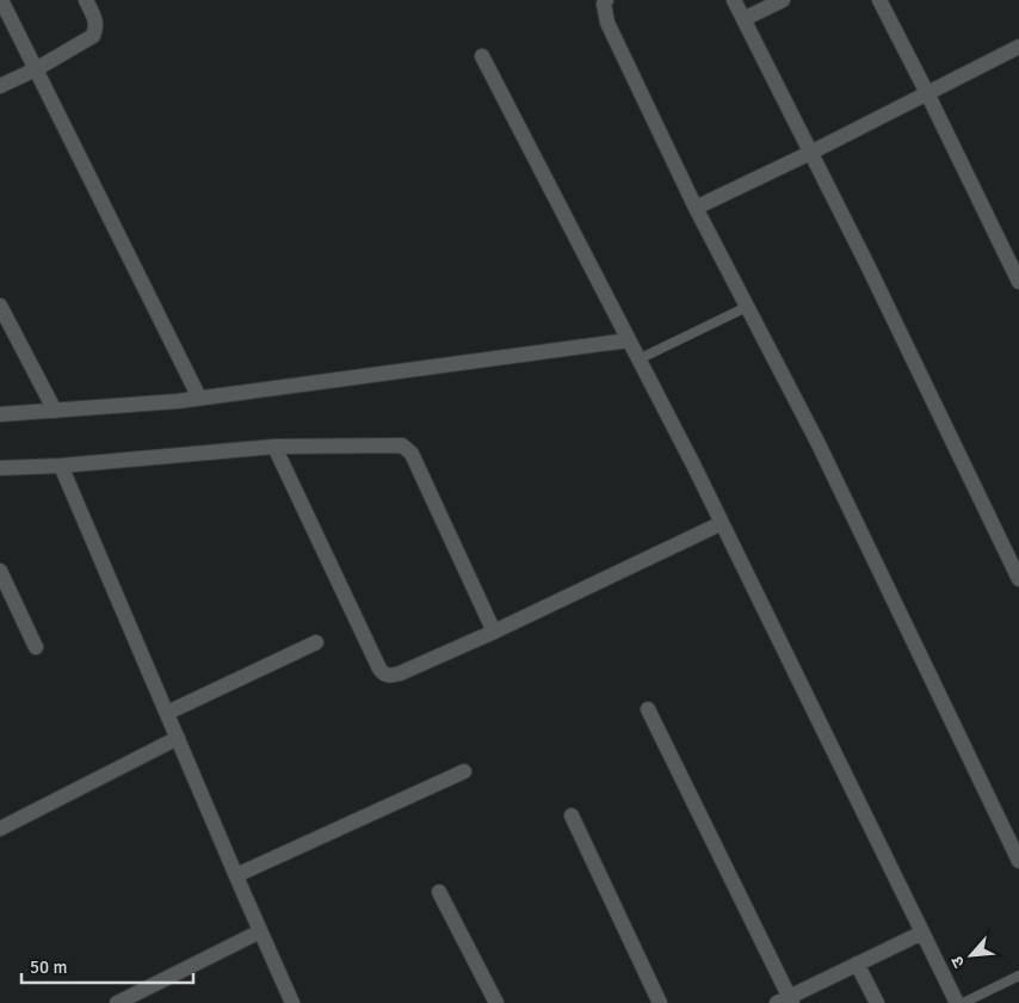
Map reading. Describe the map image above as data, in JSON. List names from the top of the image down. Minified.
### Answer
{"scale_bar":"50 m","north":"bottom left"}
